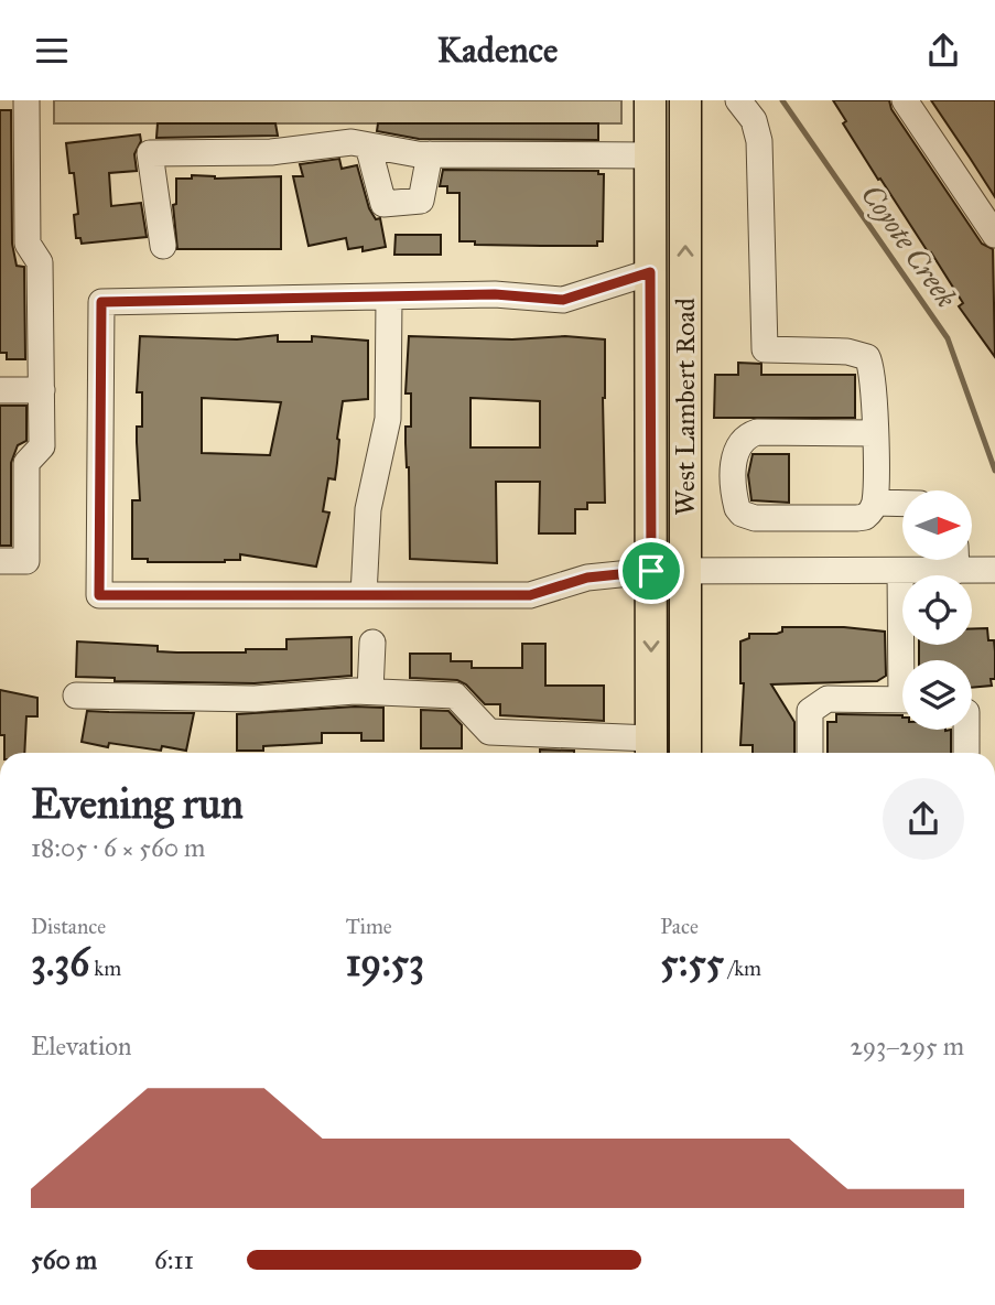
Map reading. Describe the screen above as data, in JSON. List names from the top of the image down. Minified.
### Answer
{"streets":{"main road":["West Lambert Road"]},"water":["Coyote Creek"],"north":"right","page":{"header":"Kadence","heading":["Evening run","18:05 · 6 × 560 m"],"stats":[["Distance","3.36 km"],["Time","19:53"],["Pace","5:55 /km"]],"chart":["Elevation","293–295 m"],"list":[{"name":"560 m","note":"6:11"}]}}
